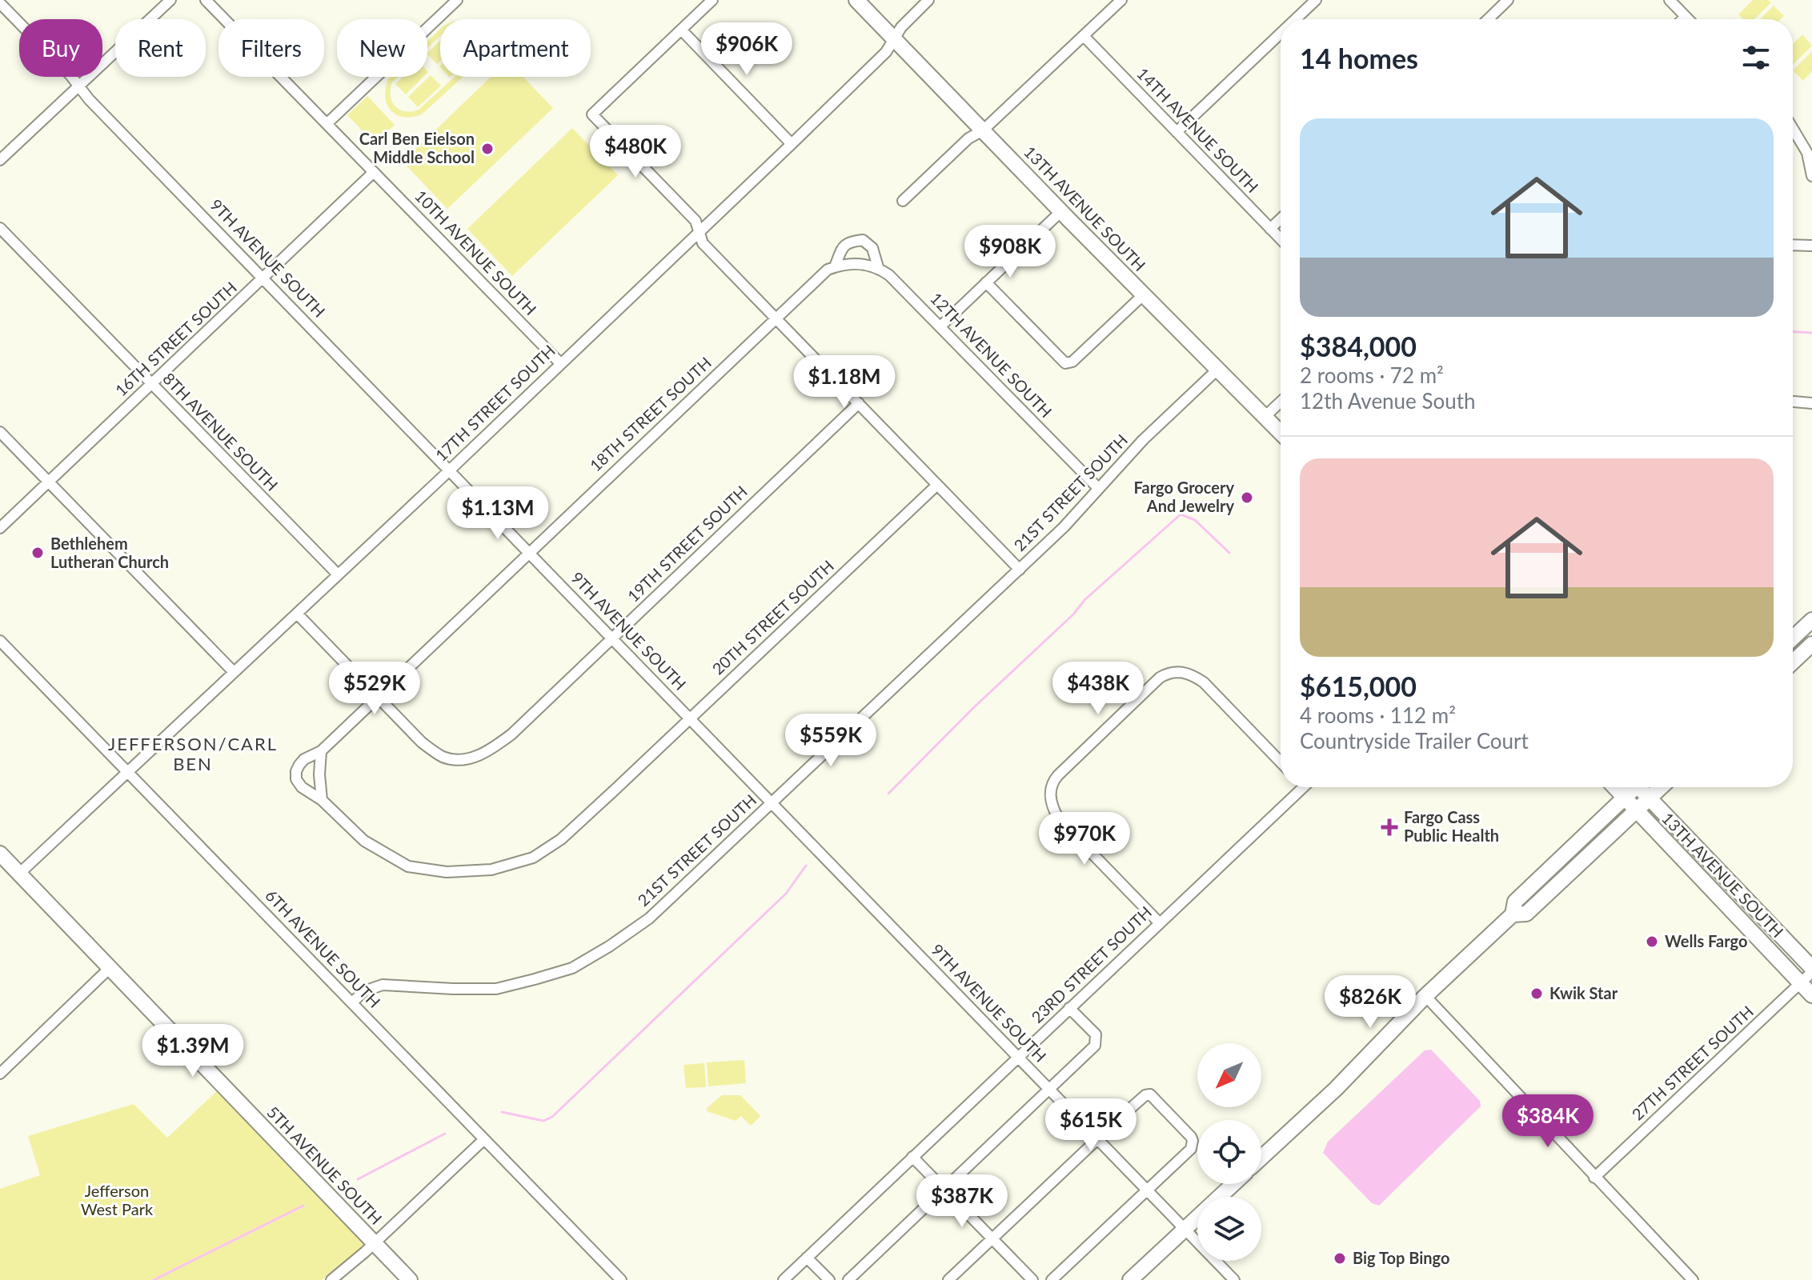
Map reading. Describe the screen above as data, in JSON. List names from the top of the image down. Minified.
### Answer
{"streets":{"main road":["13TH AVENUE SOUTH","5TH AVENUE SOUTH"],"street":["14TH AVENUE SOUTH","10TH AVENUE SOUTH","9TH AVENUE SOUTH","16TH STREET SOUTH","12TH AVENUE SOUTH","17TH STREET SOUTH","18TH STREET SOUTH","8TH AVENUE SOUTH","21ST STREET SOUTH","19TH STREET SOUTH","20TH STREET SOUTH","6TH AVENUE SOUTH","23RD STREET SOUTH","27TH STREET SOUTH"]},"crossings":[["13TH AVENUE SOUTH","17TH STREET SOUTH"],["13TH AVENUE SOUTH","21ST STREET SOUTH"],["13TH AVENUE SOUTH","27TH STREET SOUTH"],["10TH AVENUE SOUTH","16TH STREET SOUTH"],["10TH AVENUE SOUTH","17TH STREET SOUTH"],["9TH AVENUE SOUTH","16TH STREET SOUTH"],["9TH AVENUE SOUTH","17TH STREET SOUTH"],["9TH AVENUE SOUTH","18TH STREET SOUTH"],["9TH AVENUE SOUTH","21ST STREET SOUTH"],["9TH AVENUE SOUTH","19TH STREET SOUTH"],["9TH AVENUE SOUTH","20TH STREET SOUTH"],["9TH AVENUE SOUTH","23RD STREET SOUTH"],["16TH STREET SOUTH","8TH AVENUE SOUTH"],["12TH AVENUE SOUTH","21ST STREET SOUTH"],["17TH STREET SOUTH","8TH AVENUE SOUTH"],["17TH STREET SOUTH","6TH AVENUE SOUTH"],["17TH STREET SOUTH","5TH AVENUE SOUTH"],["18TH STREET SOUTH","19TH STREET SOUTH"],["18TH STREET SOUTH","20TH STREET SOUTH"],["21ST STREET SOUTH","6TH AVENUE SOUTH"]],"districts":["JEFFERSON/CARL BEN"],"parks":["Jefferson West Park"],"places":{"other":["Carl Ben Eielson Middle School","Fargo Grocery And Jewelry","Bethlehem Lutheran Church","Wells Fargo","Kwik Star","Big Top Bingo"],"health":["Fargo Cass Public Health"]},"north":"bottom left","page":{"chip":["Buy","Rent","Filters","New","Apartment"],"heading":"14 homes","price":["$906K","$480K","$908K","$1.18M","$1.13M","$529K","$438K","$559K","$970K","$826K","$1.39M","$384K","$615K","$387K"],"list":[{"name":"$384,000","note":"2 rooms · 72 m² · 12th Avenue South"},{"name":"$615,000","note":"4 rooms · 112 m² · Countryside Trailer Court"}]}}
